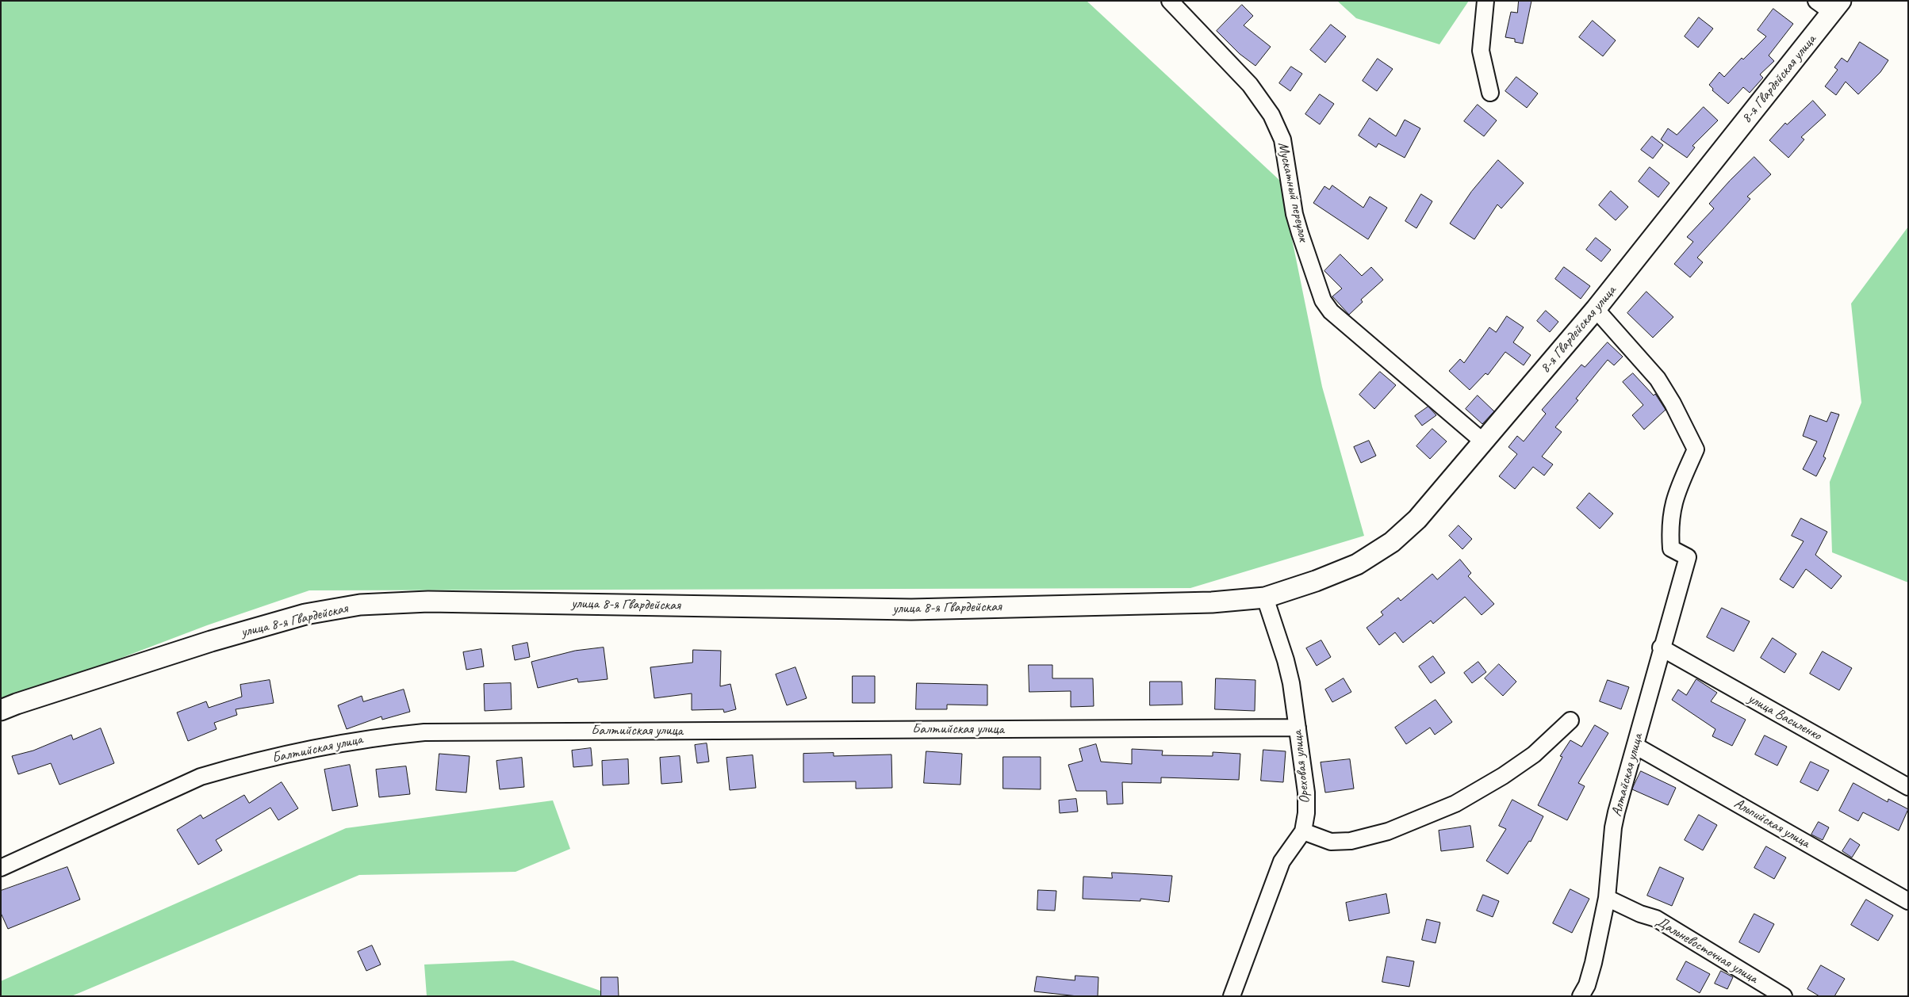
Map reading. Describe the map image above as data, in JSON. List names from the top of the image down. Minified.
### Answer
{"streets":{"street":["8-я Гвардейская улица","Мускатный переулок","улица 8-я Гвардейская","улица Василенко","Балтийская улица","Ореховая улица","Алтайская улица","Альпийская улица","Дальневосточная улица"]},"crossings":[["8-я Гвардейская улица","Мускатный переулок"],["8-я Гвардейская улица","улица 8-я Гвардейская"],["8-я Гвардейская улица","Ореховая улица"],["8-я Гвардейская улица","Алтайская улица"],["улица 8-я Гвардейская","Ореховая улица"],["улица Василенко","Алтайская улица"],["Балтийская улица","Ореховая улица"],["Алтайская улица","Альпийская улица"],["Алтайская улица","Дальневосточная улица"]]}
